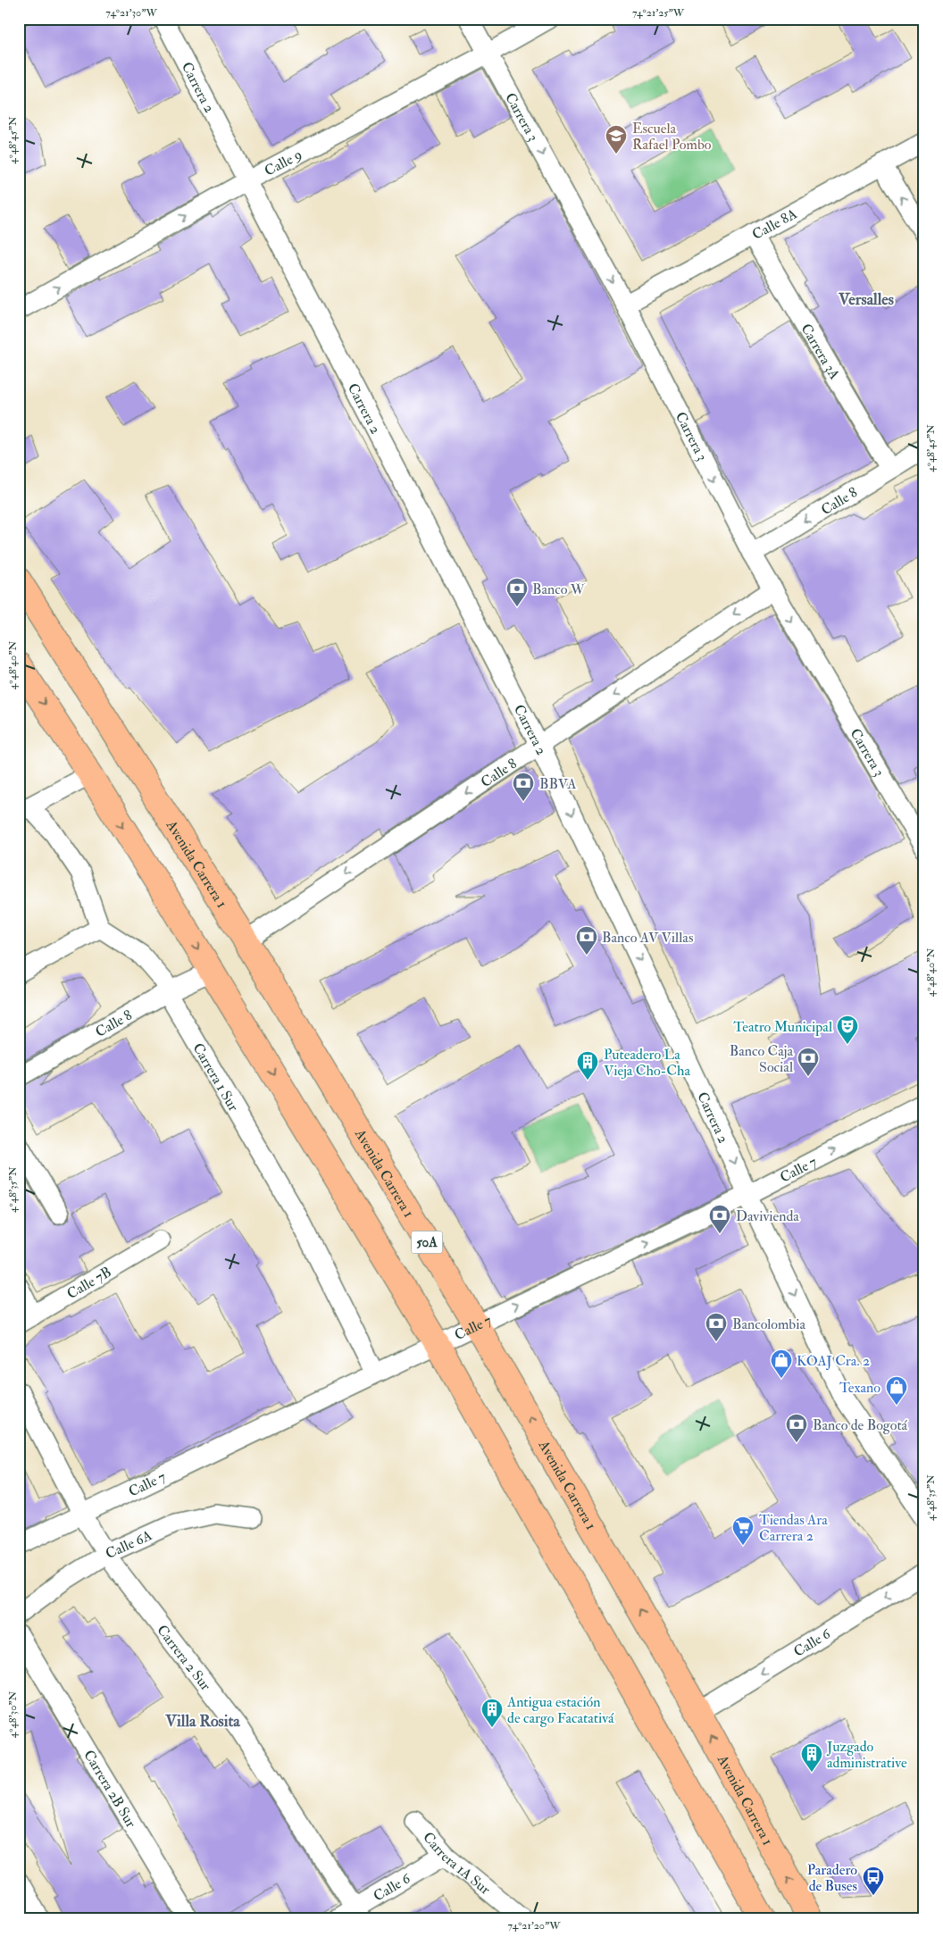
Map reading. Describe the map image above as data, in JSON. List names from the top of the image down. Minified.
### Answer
{"streets":{"main road":["Avenida Carrera 1","50A"],"street":["Carrera 2","Carrera 3","Calle 9","Calle 8A","Carrera 3A","Calle 8","Carrera 1 Sur","Calle 7","Calle 7B","Calle 6A","Calle 6","Carrera 2 Sur","Carrera 2B Sur","Carrera 1A Sur"]},"crossings":[["Carrera 2","Calle 9"],["Carrera 2","Calle 8"],["Carrera 2","Calle 7"],["Carrera 3","Calle 9"],["Carrera 3","Calle 8A"],["Carrera 3","Calle 8"],["Calle 8A","Carrera 3A"],["Carrera 3A","Calle 8"],["Calle 8","Avenida Carrera 1"],["Calle 8","Carrera 1 Sur"],["Avenida Carrera 1","Calle 7"],["Avenida Carrera 1","Calle 6"],["Carrera 1 Sur","Calle 7"],["Calle 7","Carrera 2 Sur"],["Calle 6A","Carrera 2 Sur"],["Calle 6","Carrera 2 Sur"],["Calle 6","Carrera 1A Sur"]],"one_way":["Carrera 2","Carrera 3","Calle 9","Calle 8","Calle 7","Calle 6"],"districts":["Versalles","Villa Rosita"],"places":{"school or university":["Escuela Rafael Pombo"],"bank":["Banco W","BBVA","Banco AV Villas","Banco Caja Social","Davivienda","Bancolombia","Banco de Bogotá"],"theatre":["Teatro Municipal"],"building":["Puteadero La Vieja Cho-Cha","Antigua estación de cargo Facatativá","Juzgado administrative"],"shop":["KOAJ Cra. 2","Texano"],"supermarket":["Tiendas Ara Carrera 2"],"bus stop":["Paradero de Buses"]},"coordinates":["74°21'30\"W","74°21'25\"W","4°48'45\"N","4°48'40\"N","4°48'35\"N","4°48'30\"N","74°21'20\"W"]}
